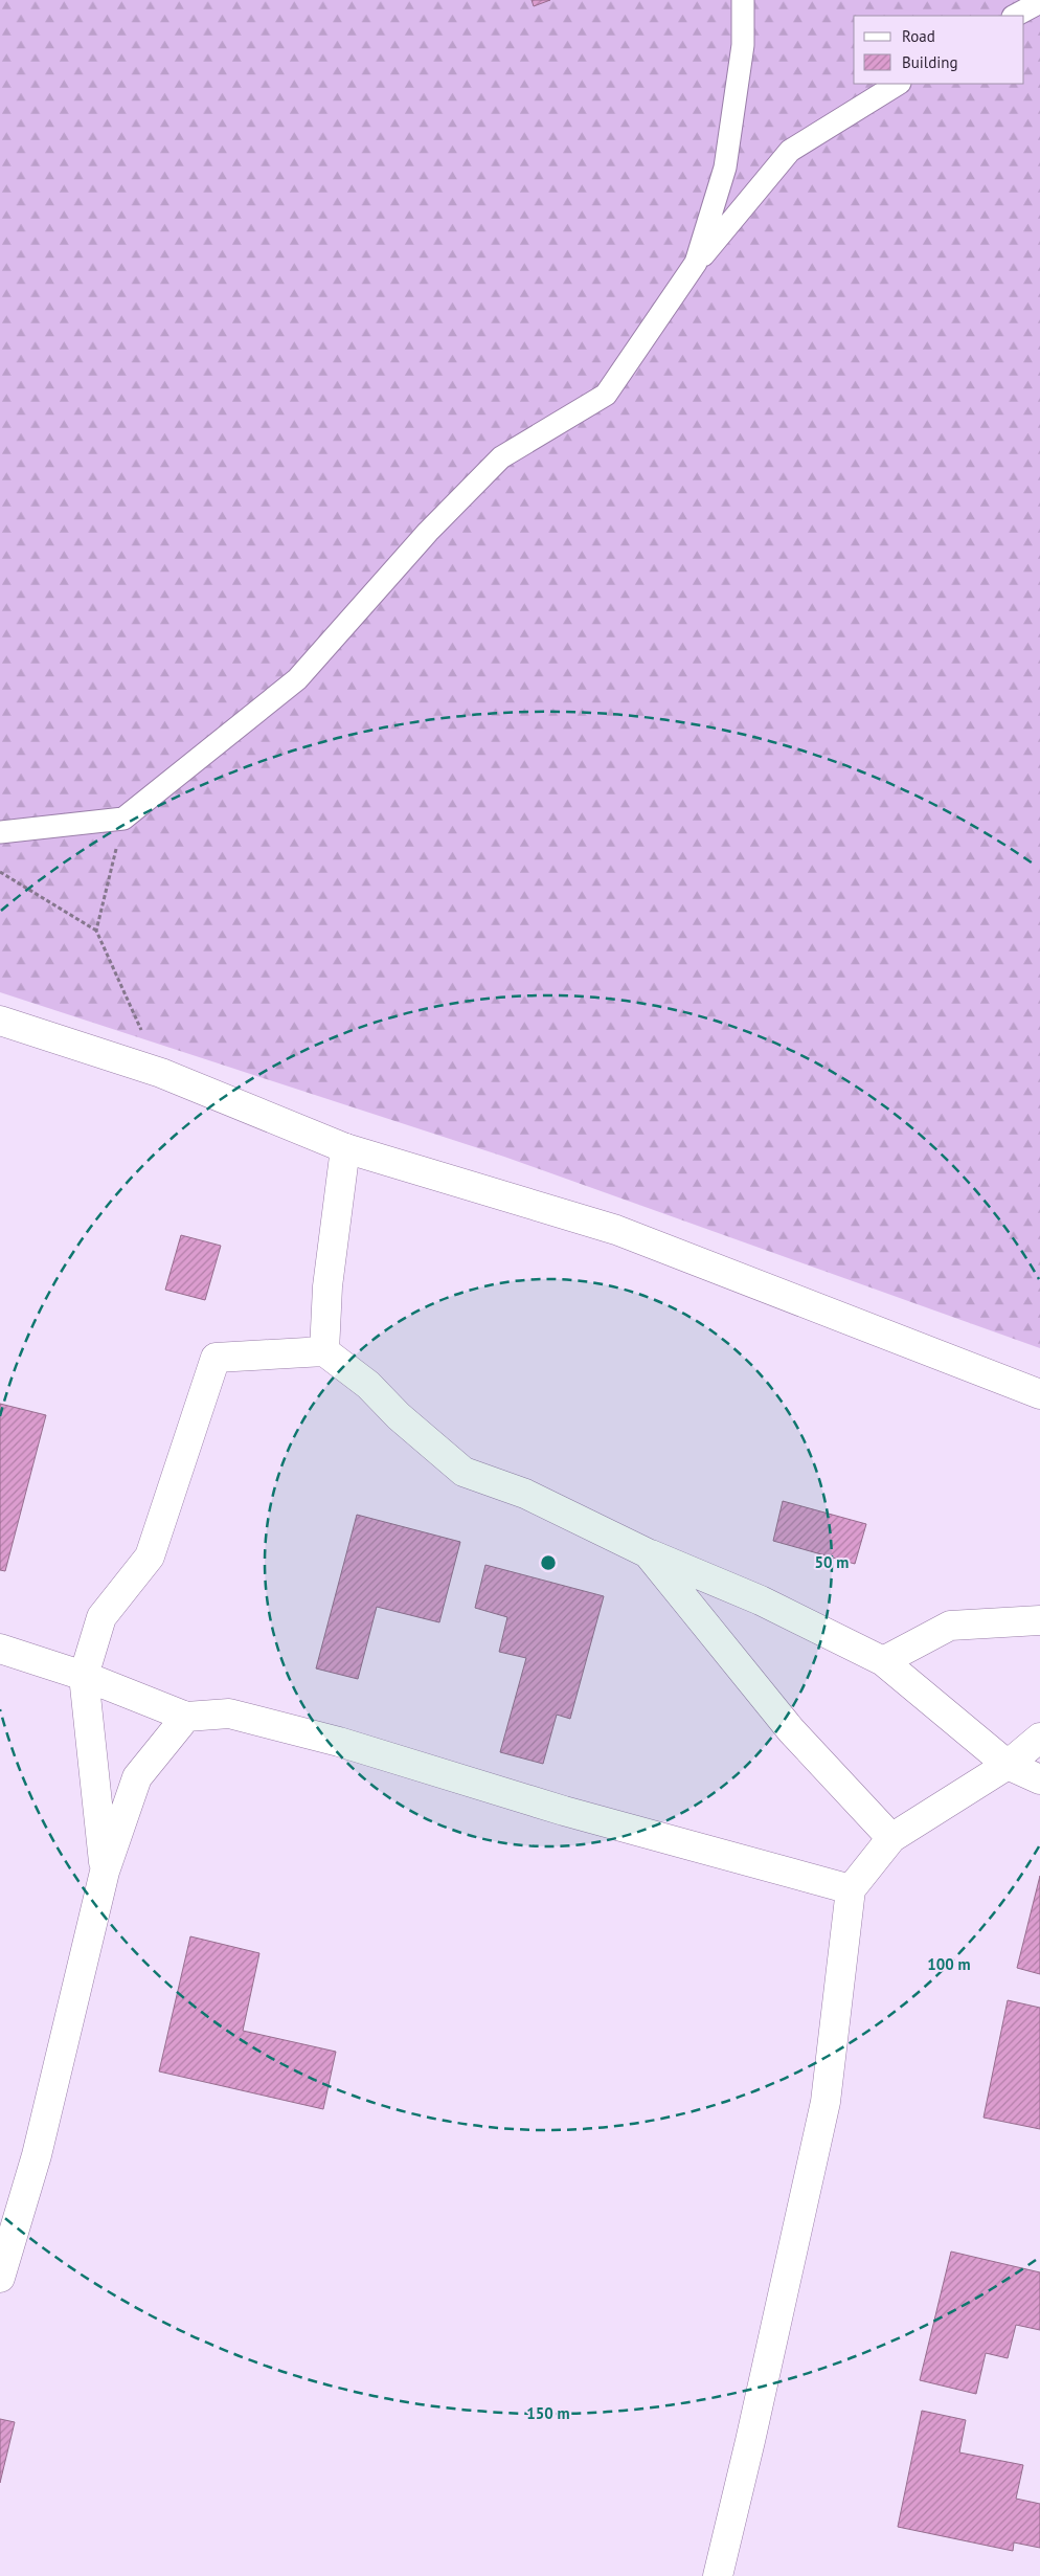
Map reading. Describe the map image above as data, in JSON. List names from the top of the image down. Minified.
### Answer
{"legend":["Road","Building"],"rings":["50 m","100 m","150 m"]}
